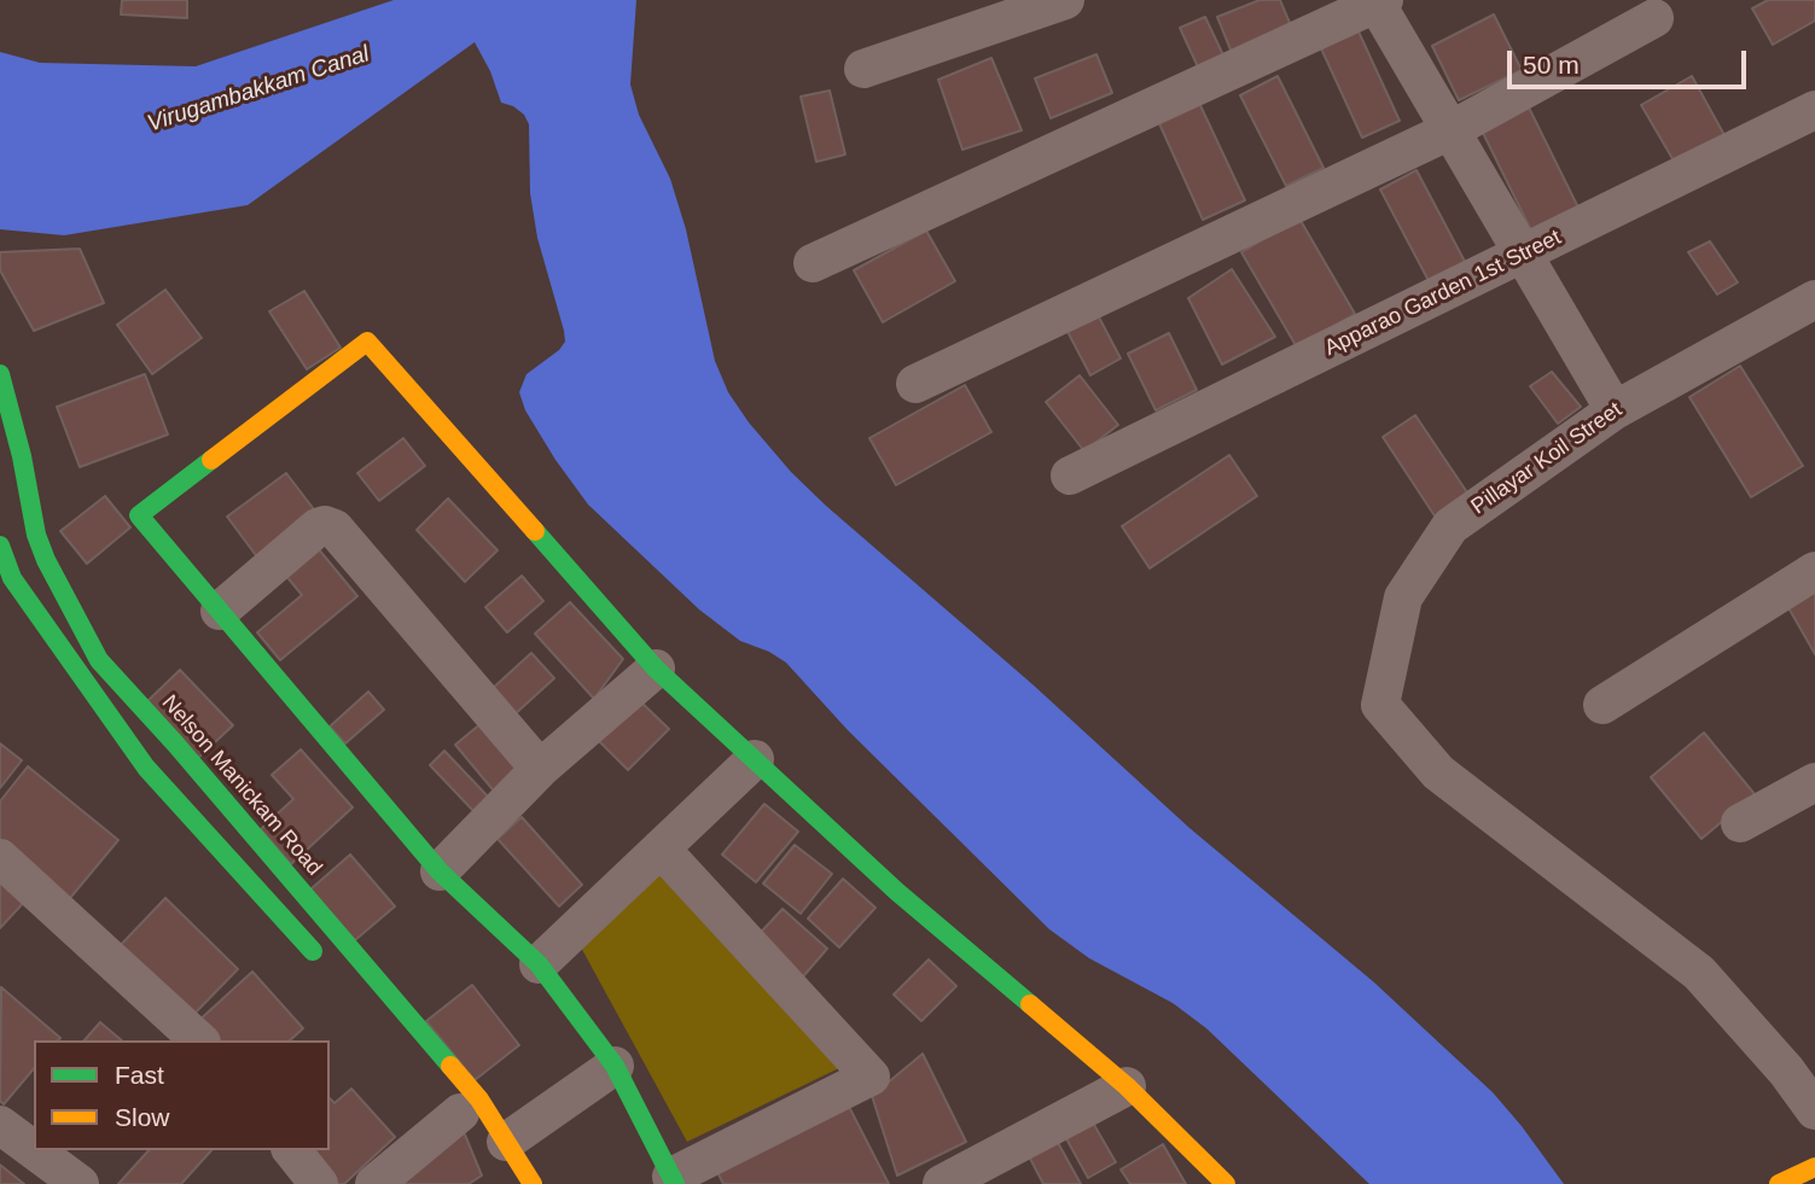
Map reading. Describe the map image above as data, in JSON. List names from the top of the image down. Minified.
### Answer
{"streets":{"street":["Apparao Garden 1st Street","Pillayar Koil Street","Nelson Manickam Road"]},"water":["Virugambakkam Canal"],"legend":["Fast","Slow"],"scale_bar":"50 m"}
